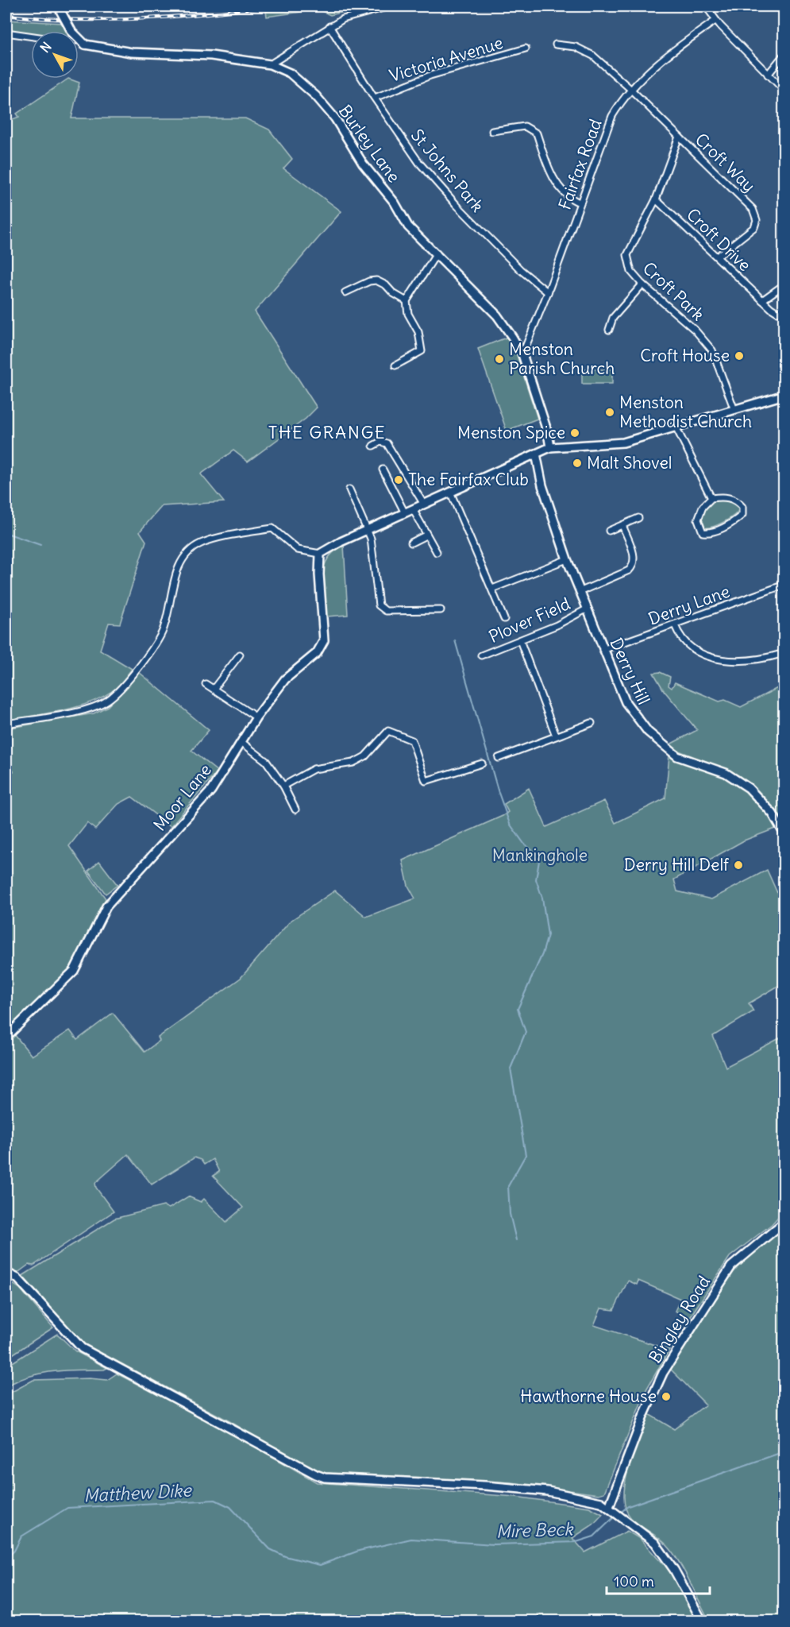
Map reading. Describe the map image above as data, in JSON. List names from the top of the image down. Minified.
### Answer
{"streets":{"street":["Victoria Avenue","Burley Lane","Croft Way","Fairfax Road","St Johns Park","Croft Drive","Croft Park","Derry Lane","Plover Field","Derry Hill","Moor Lane","Bingley Road"]},"crossings":[["Victoria Avenue","St Johns Park"],["Burley Lane","Fairfax Road"],["Croft Way","Fairfax Road"],["Croft Way","Croft Drive"],["Croft Way","Croft Park"],["Fairfax Road","St Johns Park"],["Croft Drive","Croft Park"],["Derry Lane","Derry Hill"],["Plover Field","Derry Hill"]],"districts":["THE GRANGE"],"water":["Matthew Dike","Mire Beck"],"parks":["Mankinghole"],"places":["Croft House","Menston Parish Church","Menston Methodist Church","Menston Spice","Malt Shovel","The Fairfax Club","Derry Hill Delf","Hawthorne House"],"scale_bar":"100 m","north":"top left"}
